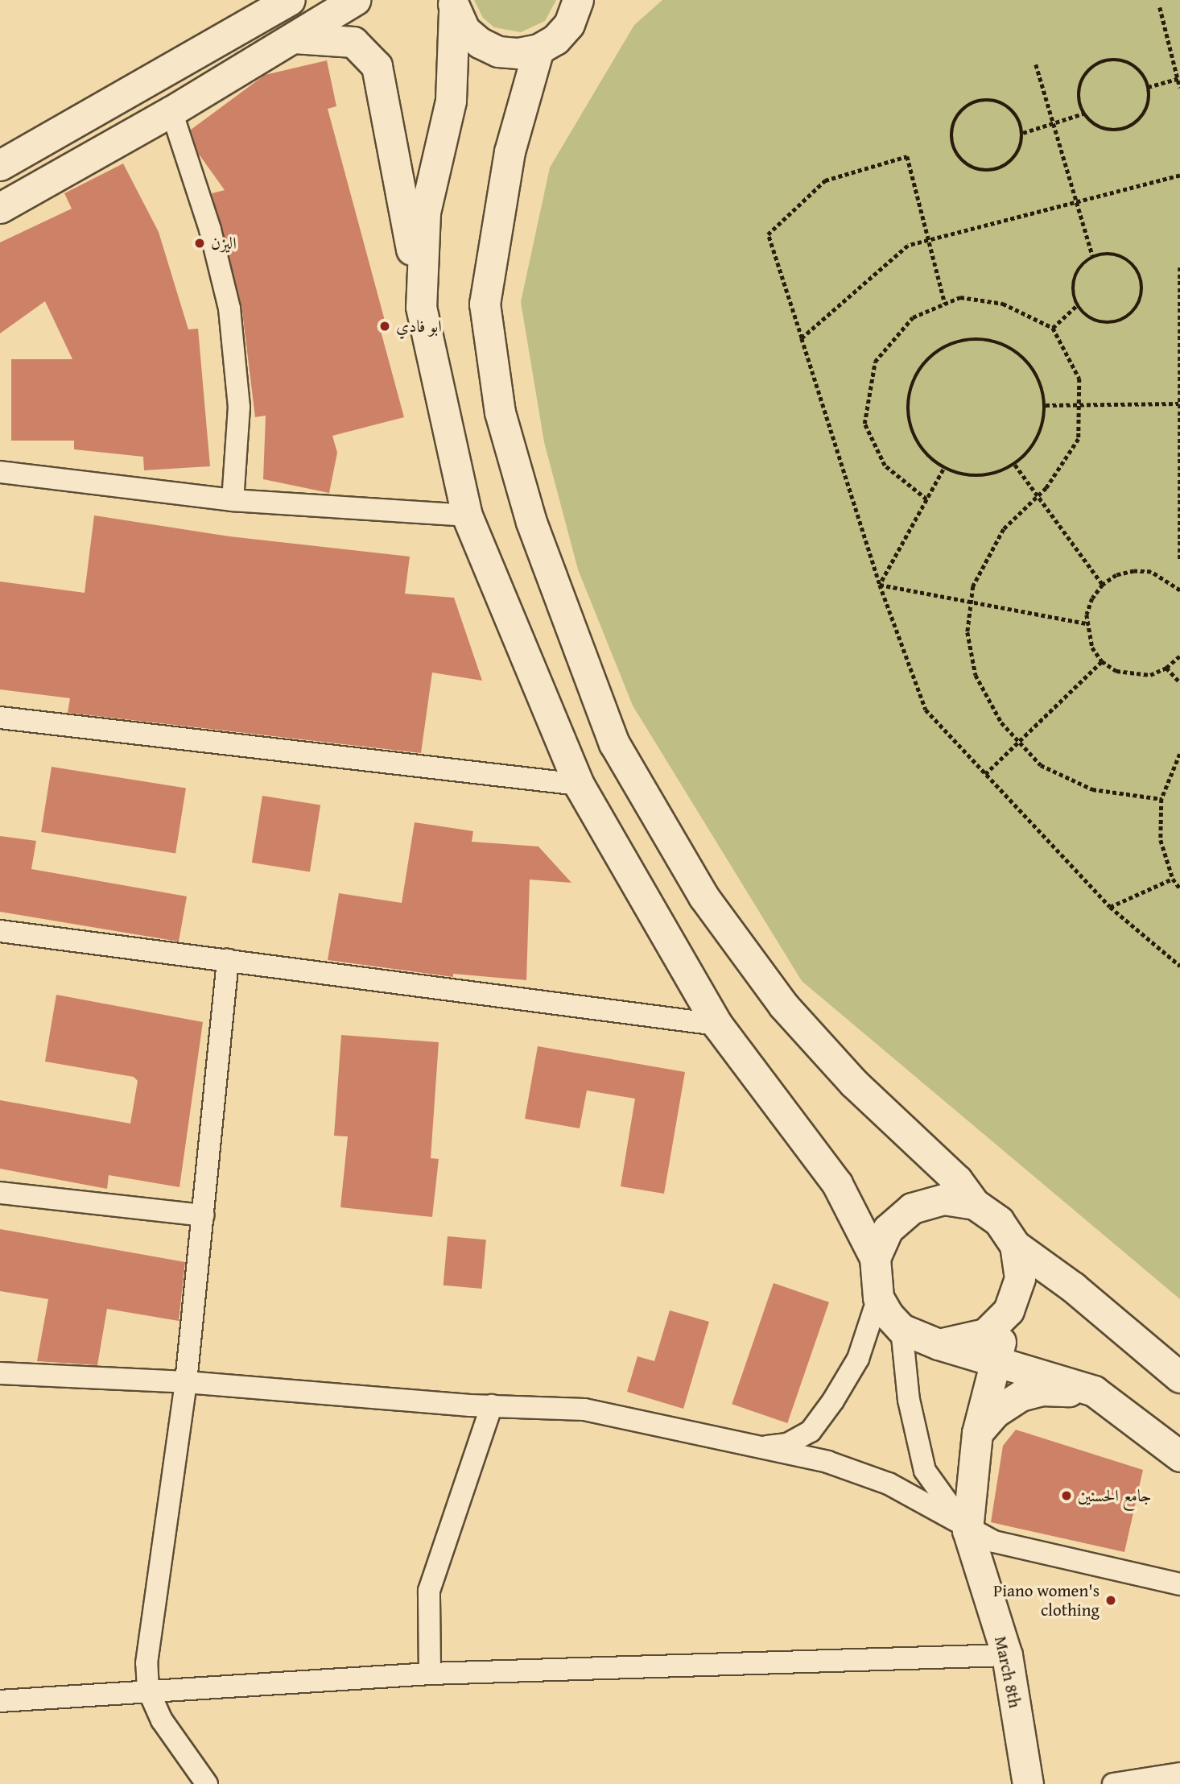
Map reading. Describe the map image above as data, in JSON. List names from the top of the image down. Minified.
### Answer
{"streets":{"main road":["March 8th"]},"places":["اليزن","ابو فادي","جامع الحسنين","Piano women's clothing"]}
